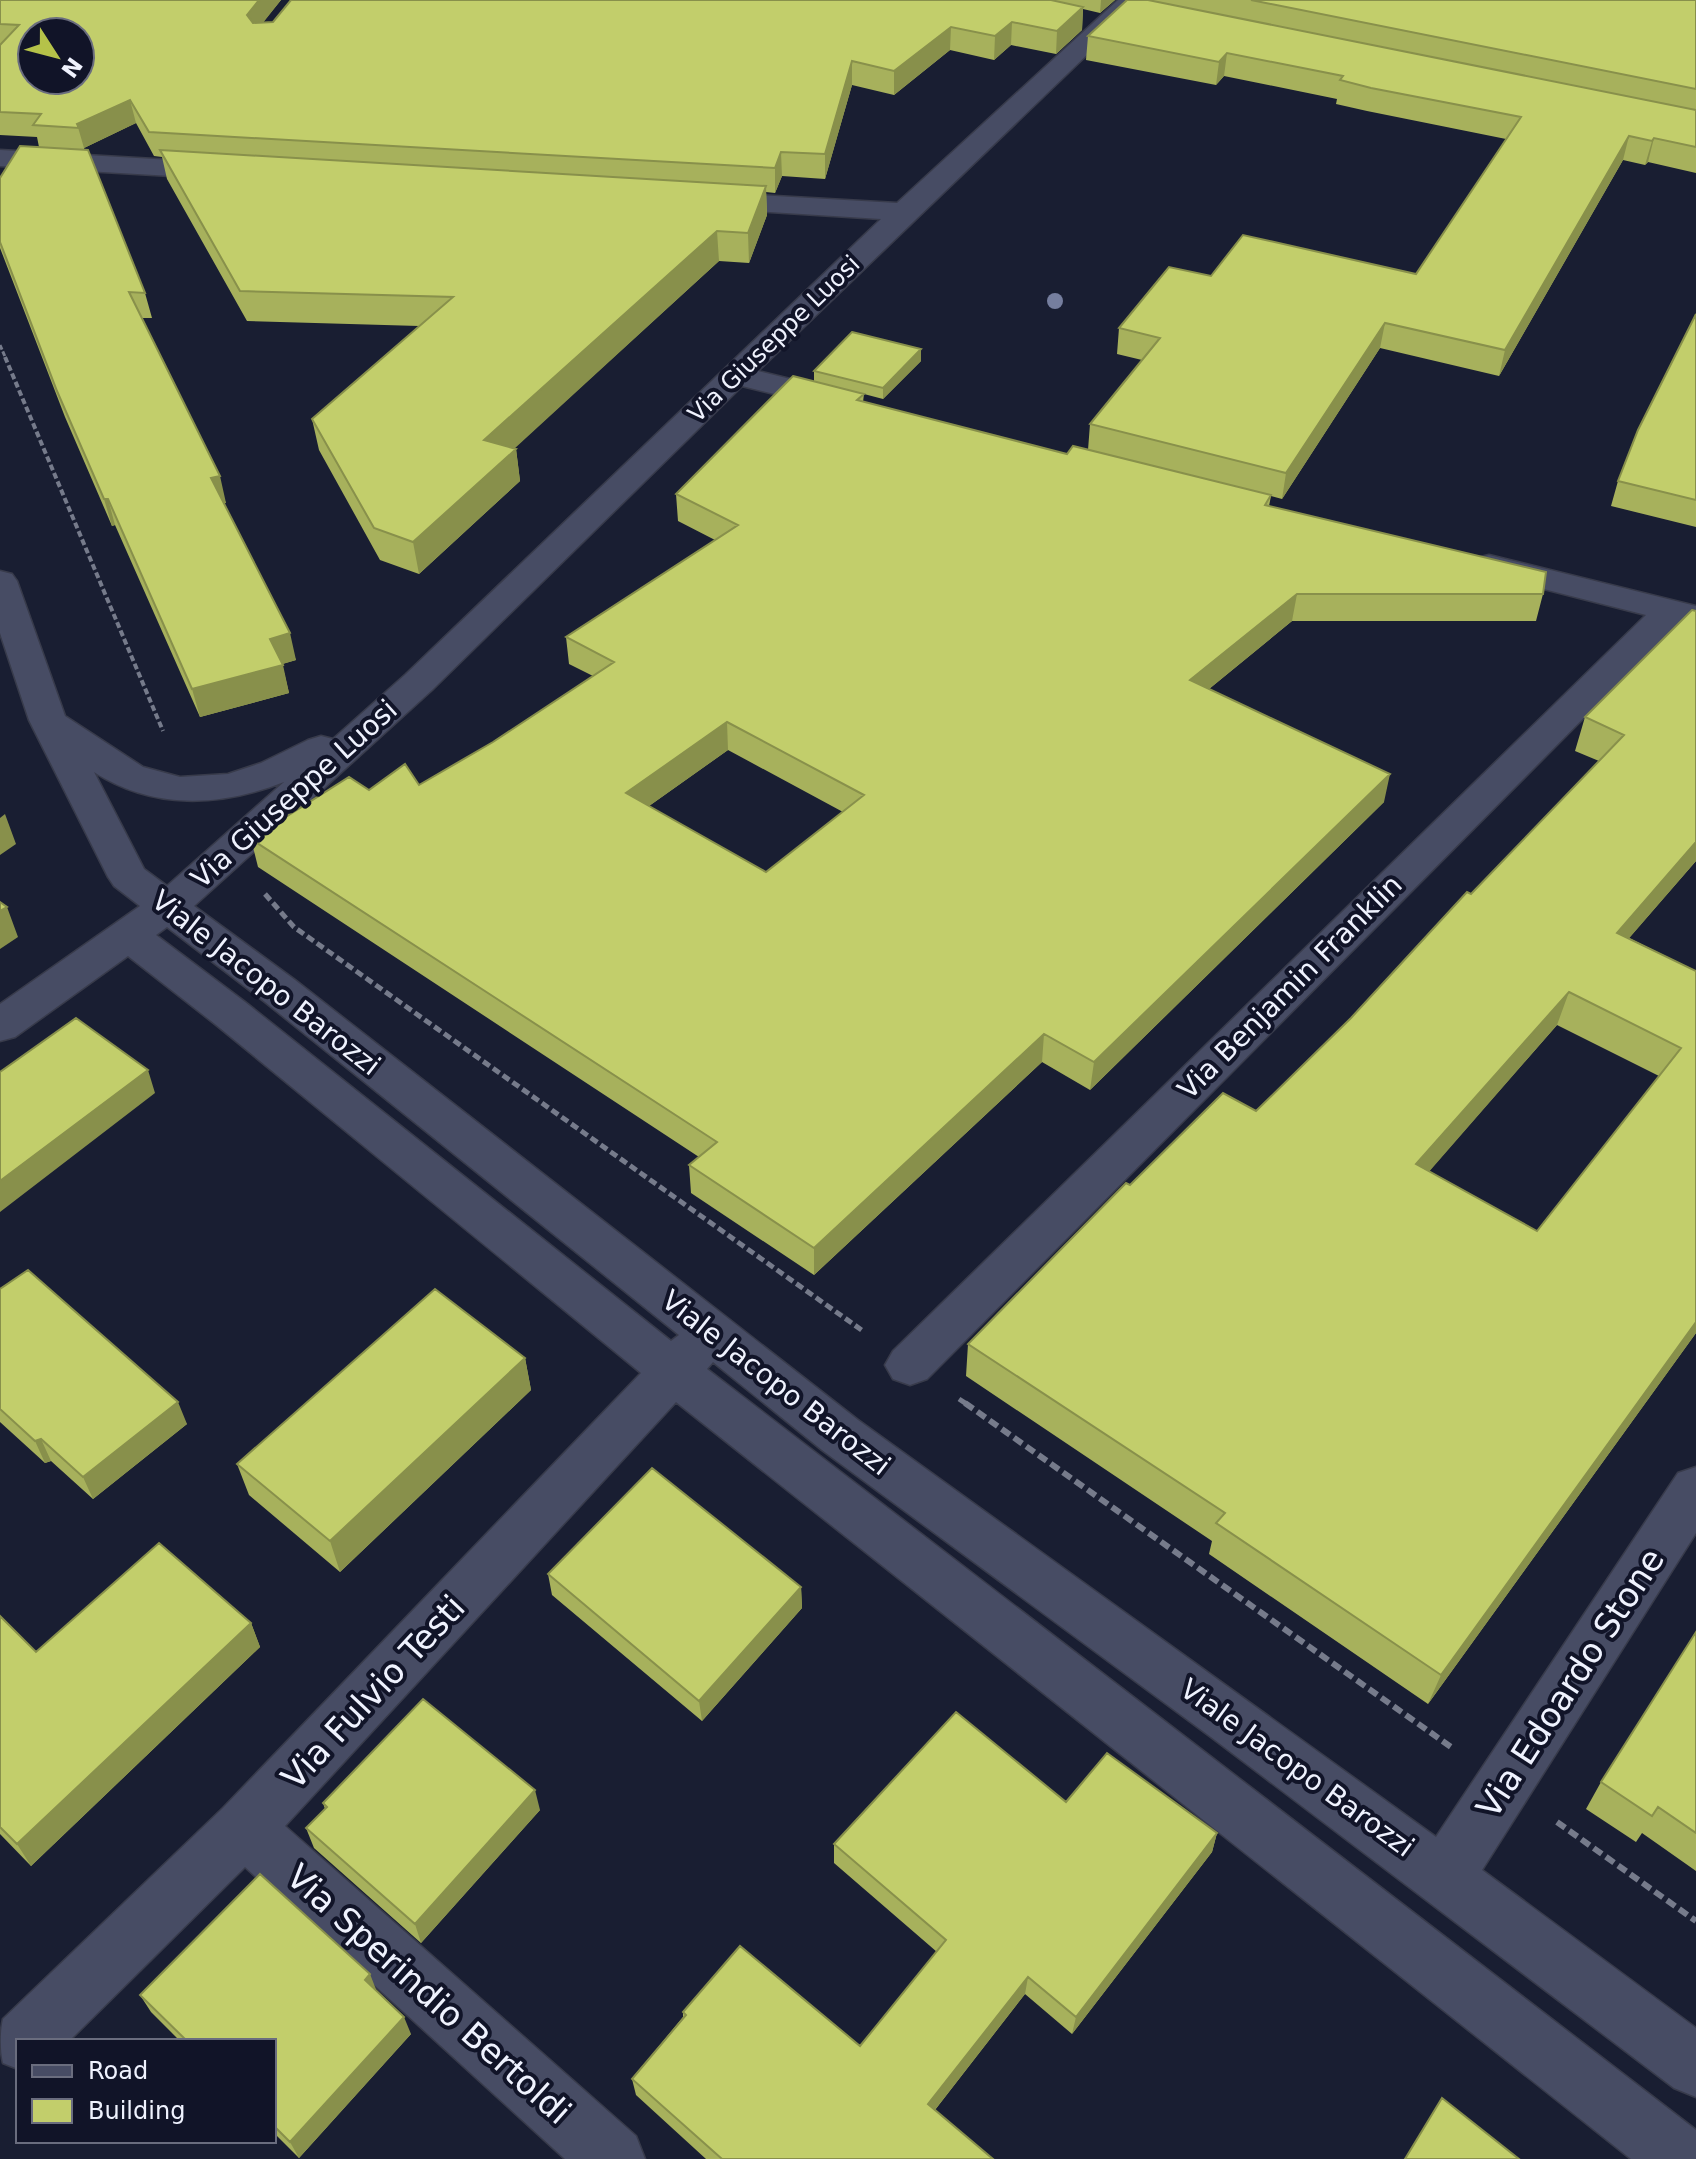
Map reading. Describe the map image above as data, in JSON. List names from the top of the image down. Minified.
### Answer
{"streets":{"street":["Via Giuseppe Luosi","Viale Jacopo Barozzi","Via Benjamin Franklin","Via Edoardo Stone","Via Fulvio Testi","Via Sperindio Bertoldi"]},"crossings":[["Via Giuseppe Luosi","Viale Jacopo Barozzi"],["Viale Jacopo Barozzi","Via Edoardo Stone"],["Viale Jacopo Barozzi","Via Fulvio Testi"],["Via Fulvio Testi","Via Sperindio Bertoldi"]],"legend":["Road","Building"],"north":"bottom right"}
